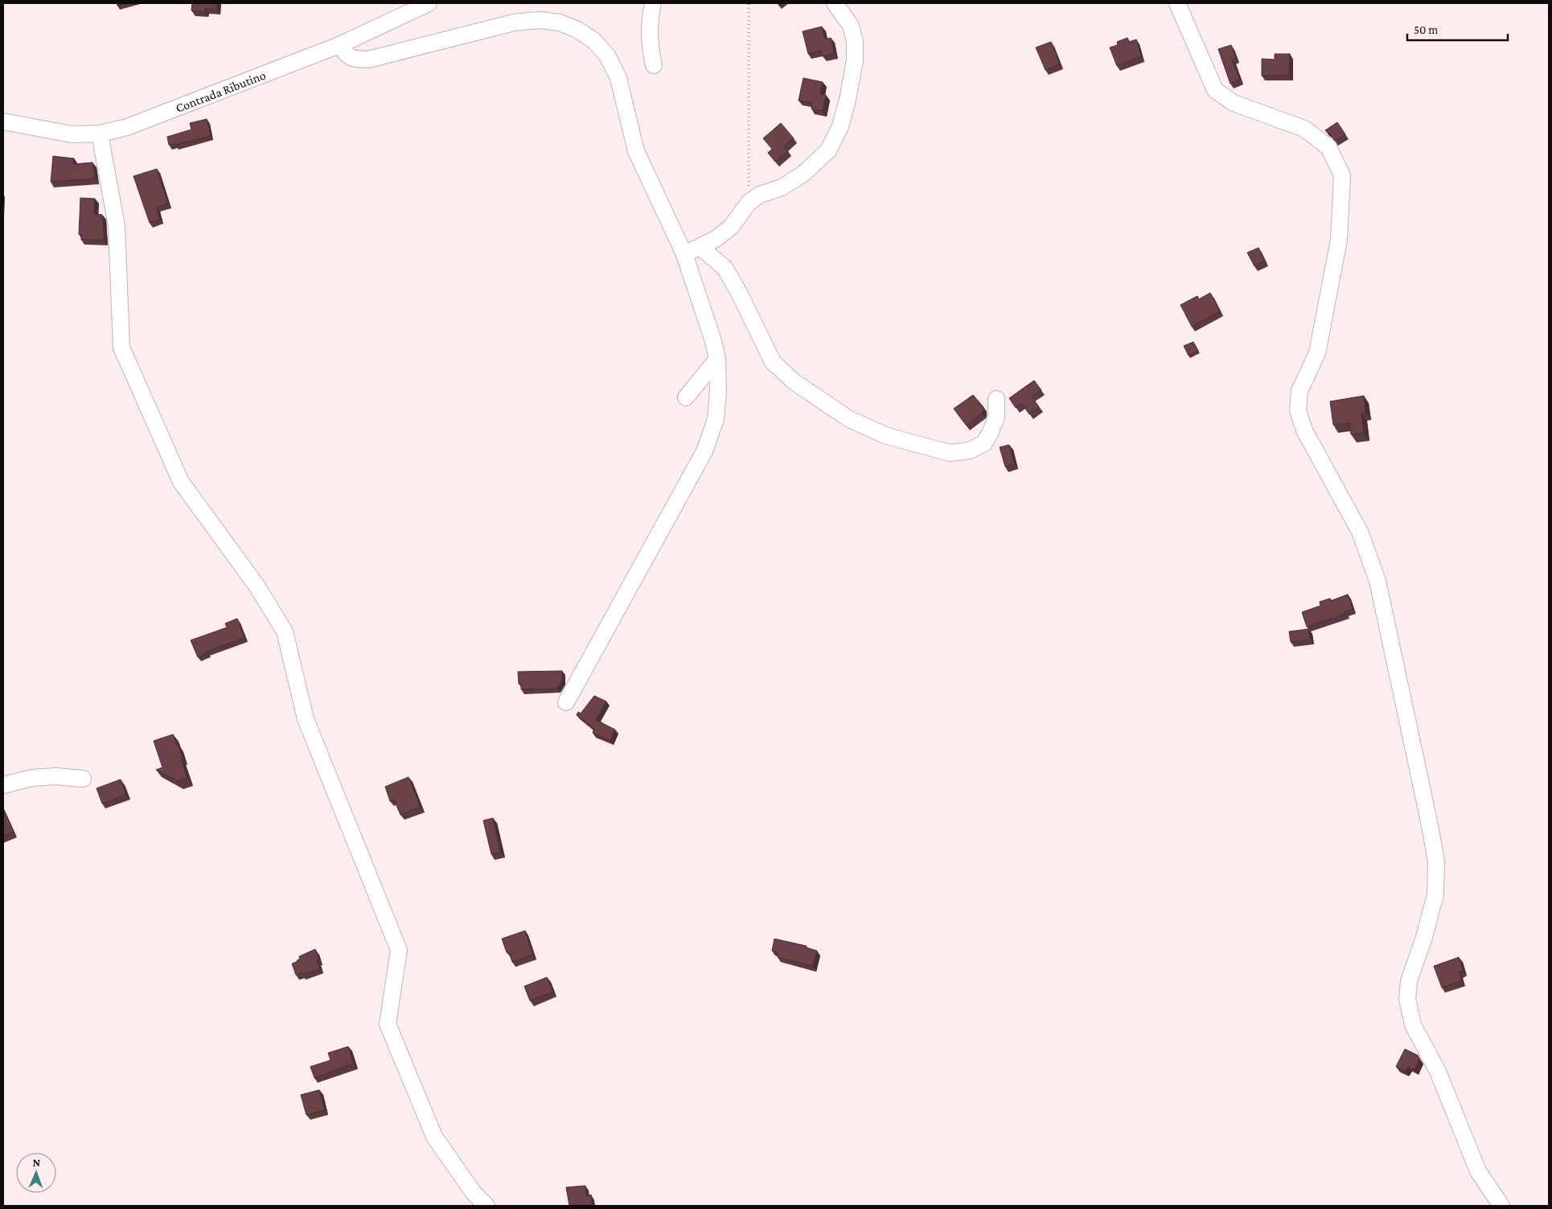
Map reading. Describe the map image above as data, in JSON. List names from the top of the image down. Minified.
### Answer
{"streets":{"street":["Contrada Ributino"]},"scale_bar":"50 m","north":"top"}
